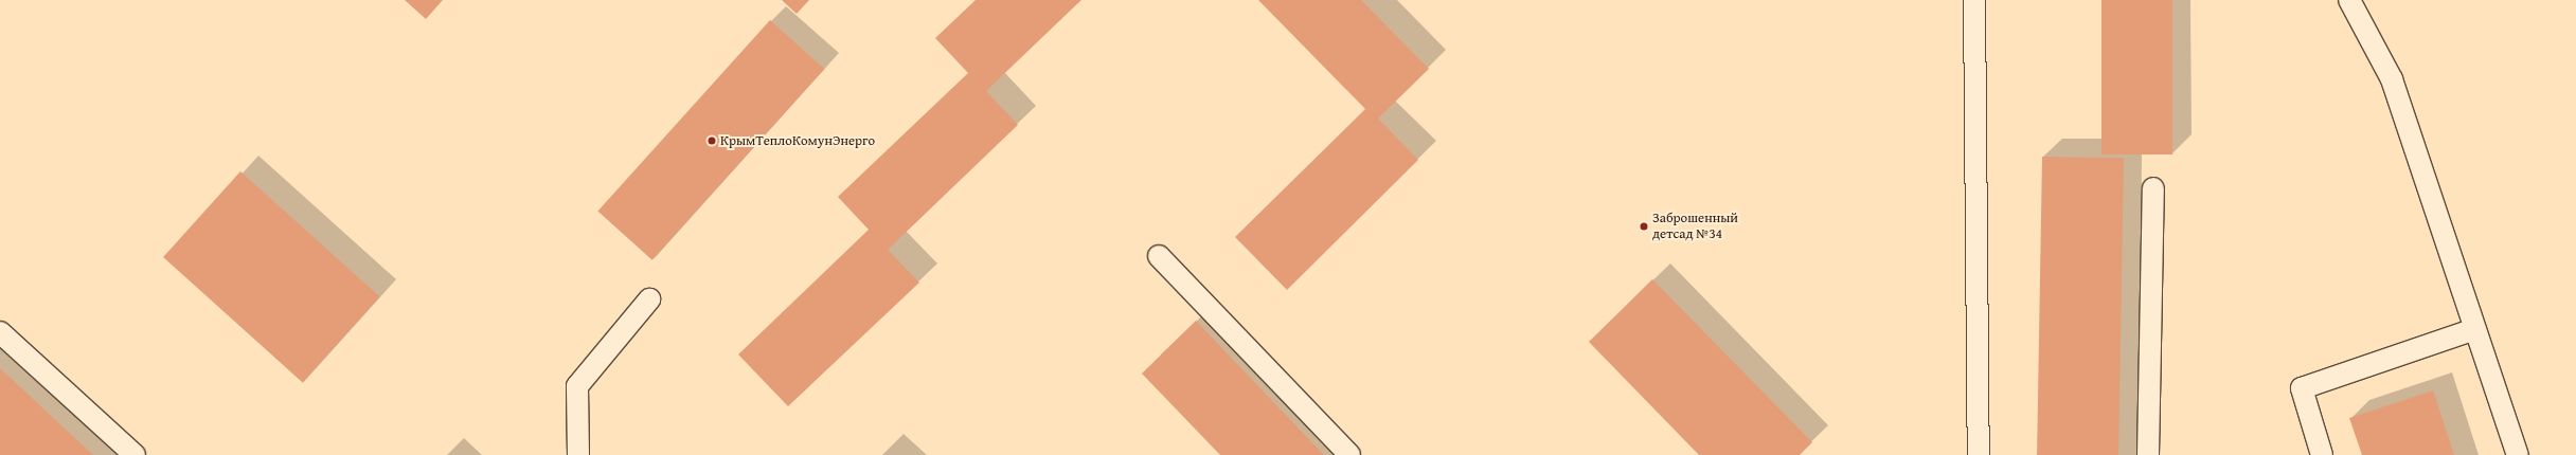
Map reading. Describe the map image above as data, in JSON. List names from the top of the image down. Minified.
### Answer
{"places":["КрымТеплоКомунЭнерго","Заброшенный детсад №34"]}
